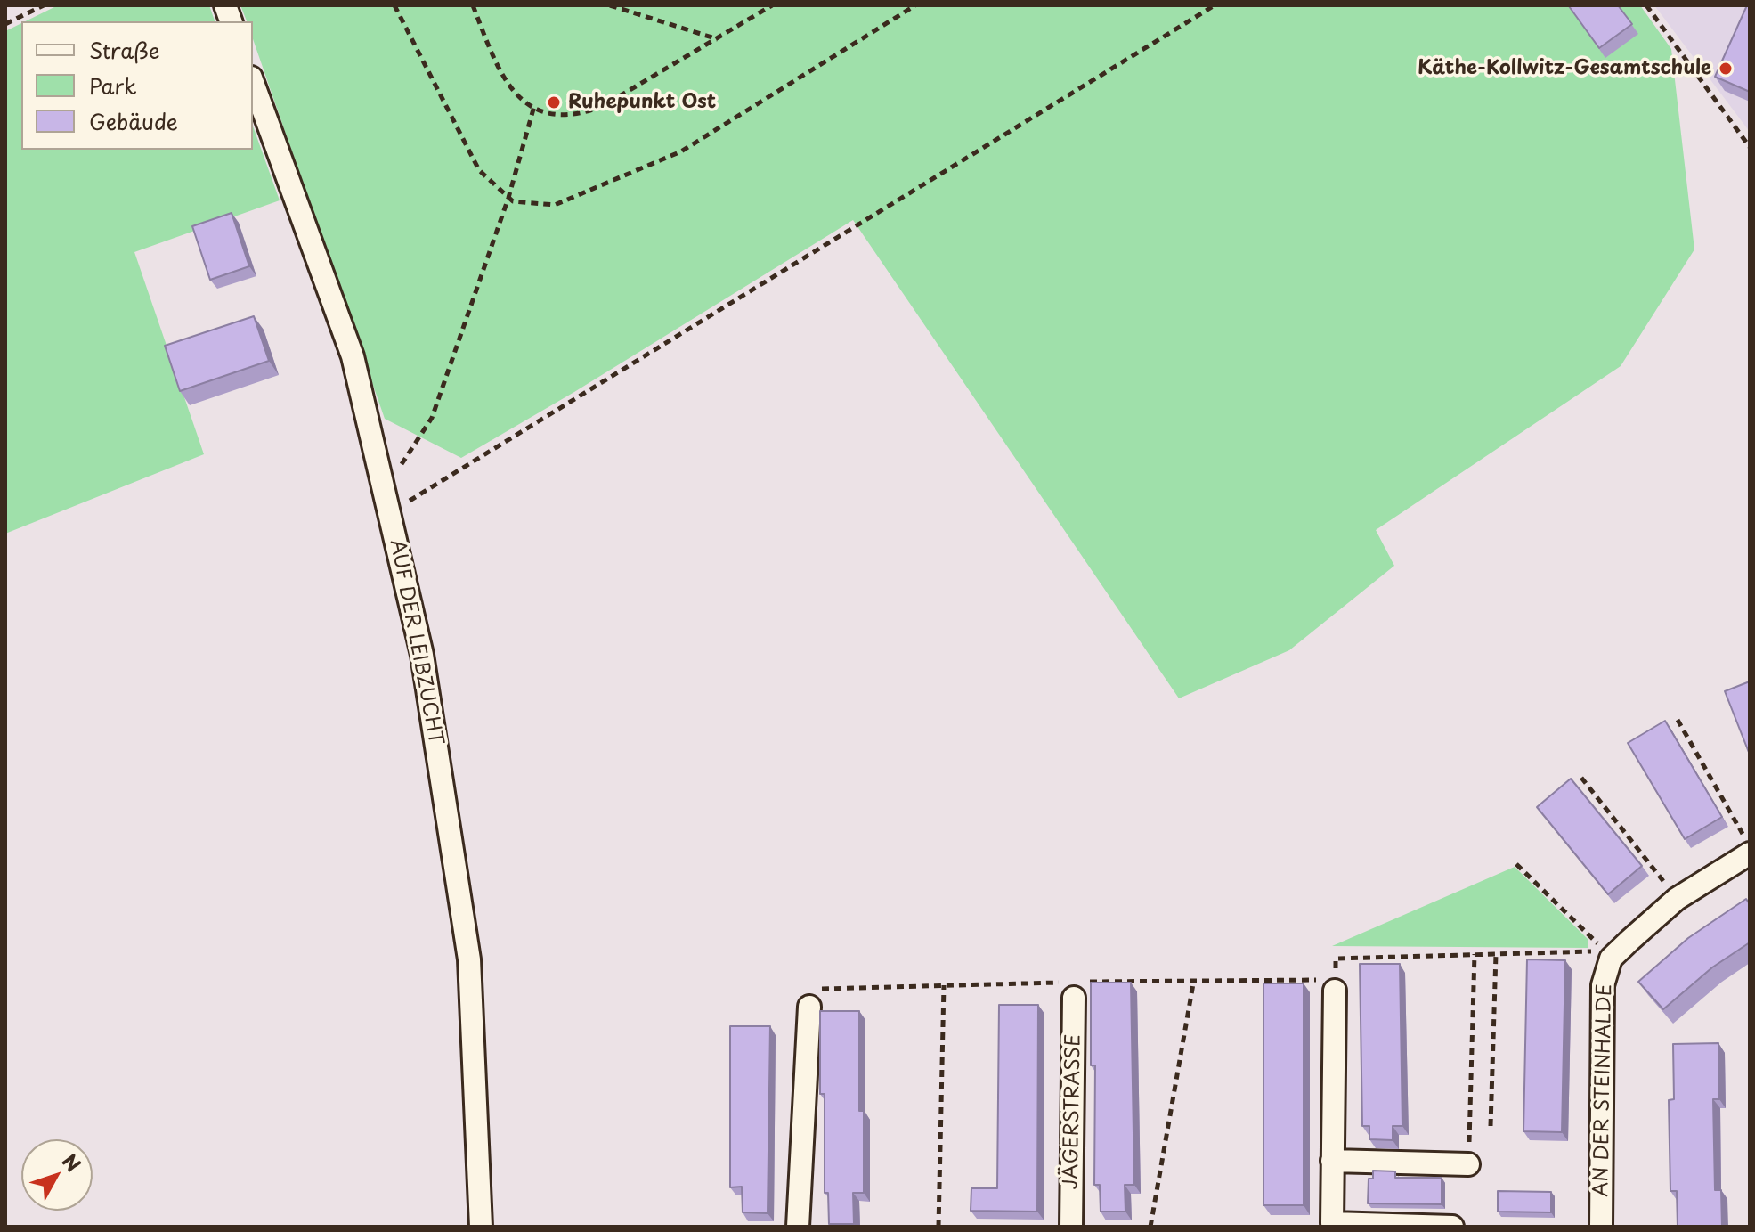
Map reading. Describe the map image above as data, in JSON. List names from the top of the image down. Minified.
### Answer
{"streets":{"street":["AUF DER LEIBZUCHT","AN DER STEINHALDE","JÄGERSTRASSE"]},"places":["Käthe-Kollwitz-Gesamtschule","Ruhepunkt Ost"],"legend":["Straße","Park","Gebäude"],"north":"top right"}
